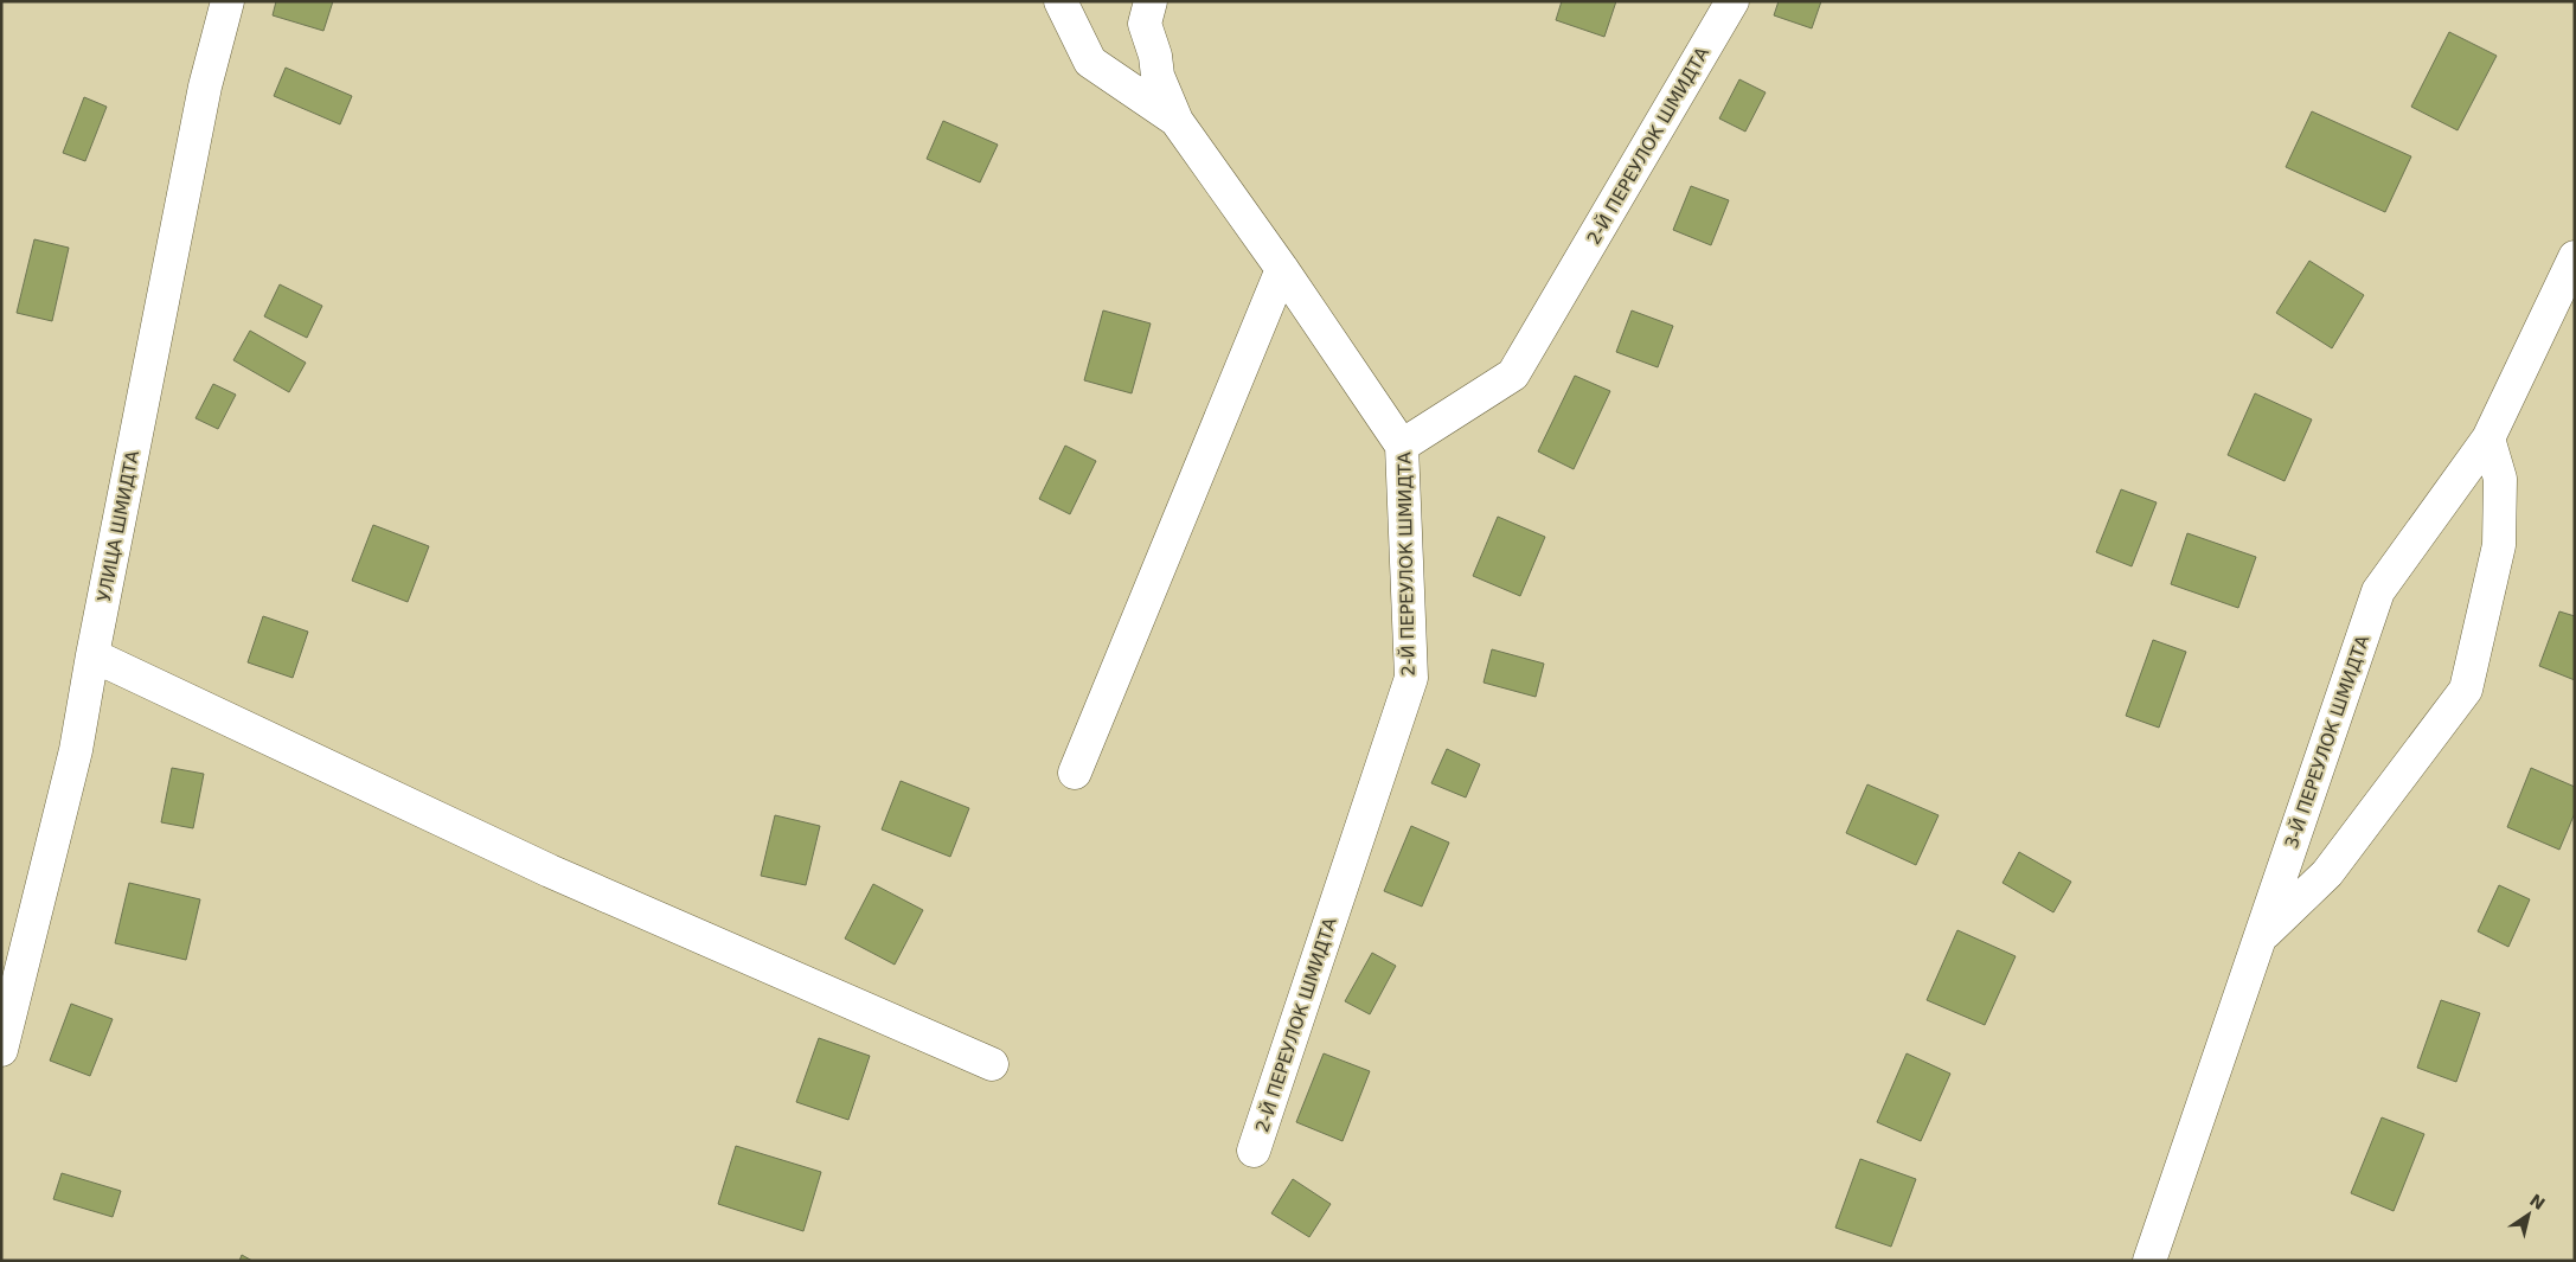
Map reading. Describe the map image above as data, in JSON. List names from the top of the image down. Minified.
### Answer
{"streets":{"street":["2-Й ПЕРЕУЛОК ШМИДТА","УЛИЦА ШМИДТА","3-Й ПЕРЕУЛОК ШМИДТА"]},"north":"top right"}
